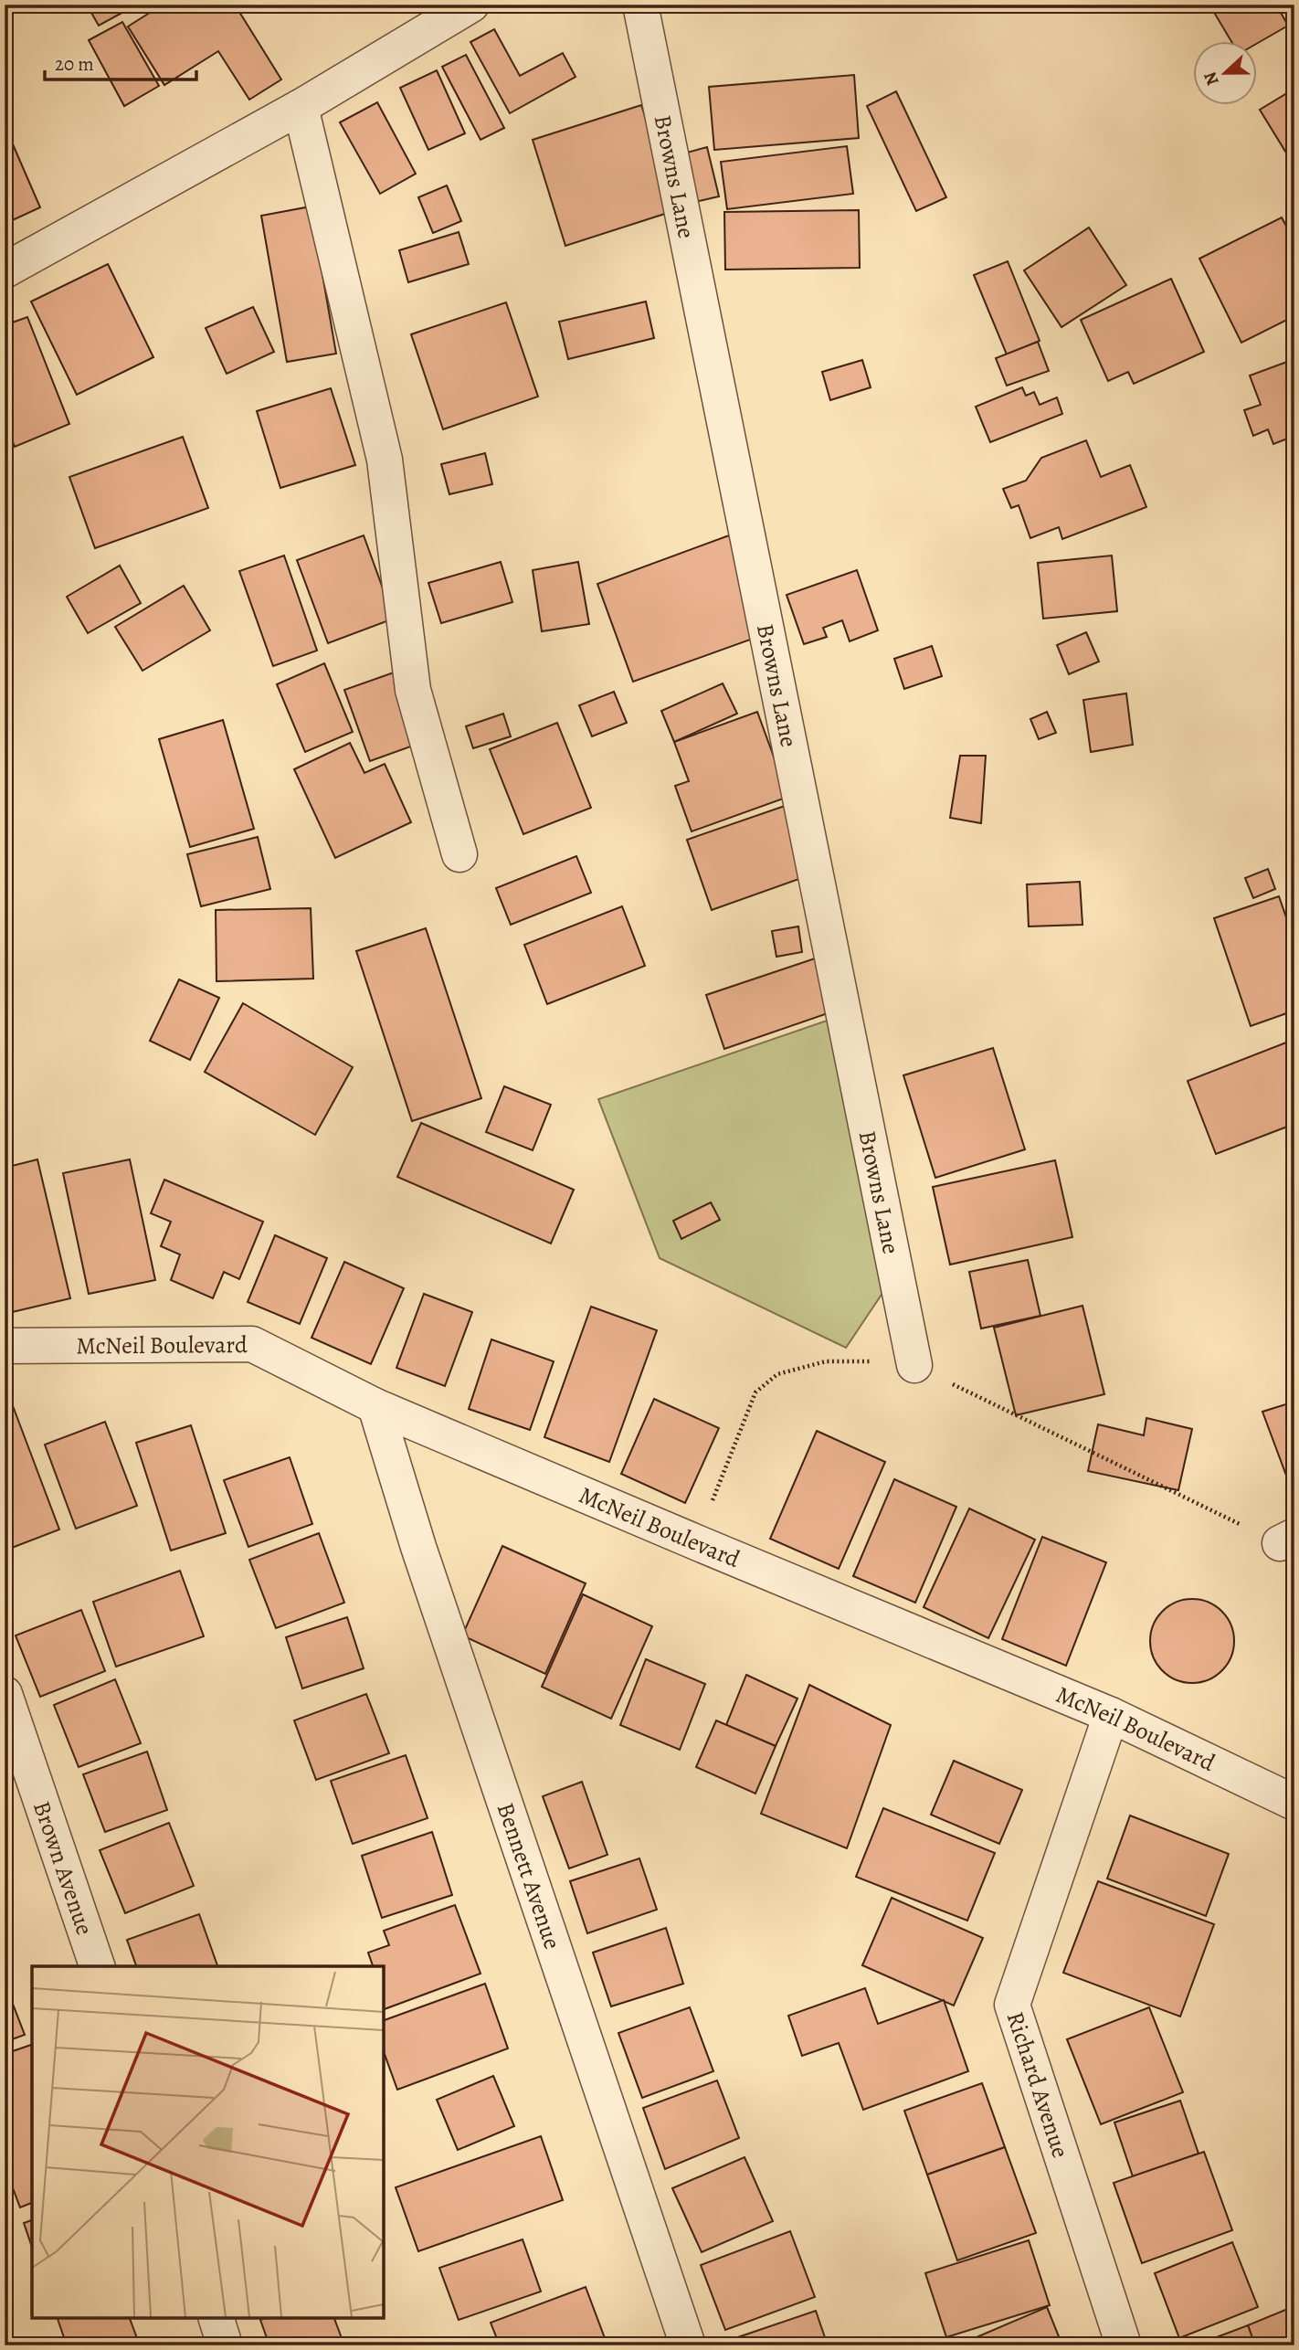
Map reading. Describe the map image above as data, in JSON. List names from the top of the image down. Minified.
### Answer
{"streets":{"street":["Browns Lane","McNeil Boulevard","Brown Avenue","Bennett Avenue","Richard Avenue"]},"crossings":[["McNeil Boulevard","Bennett Avenue"],["McNeil Boulevard","Richard Avenue"]],"scale_bar":"20 m","north":"left"}
